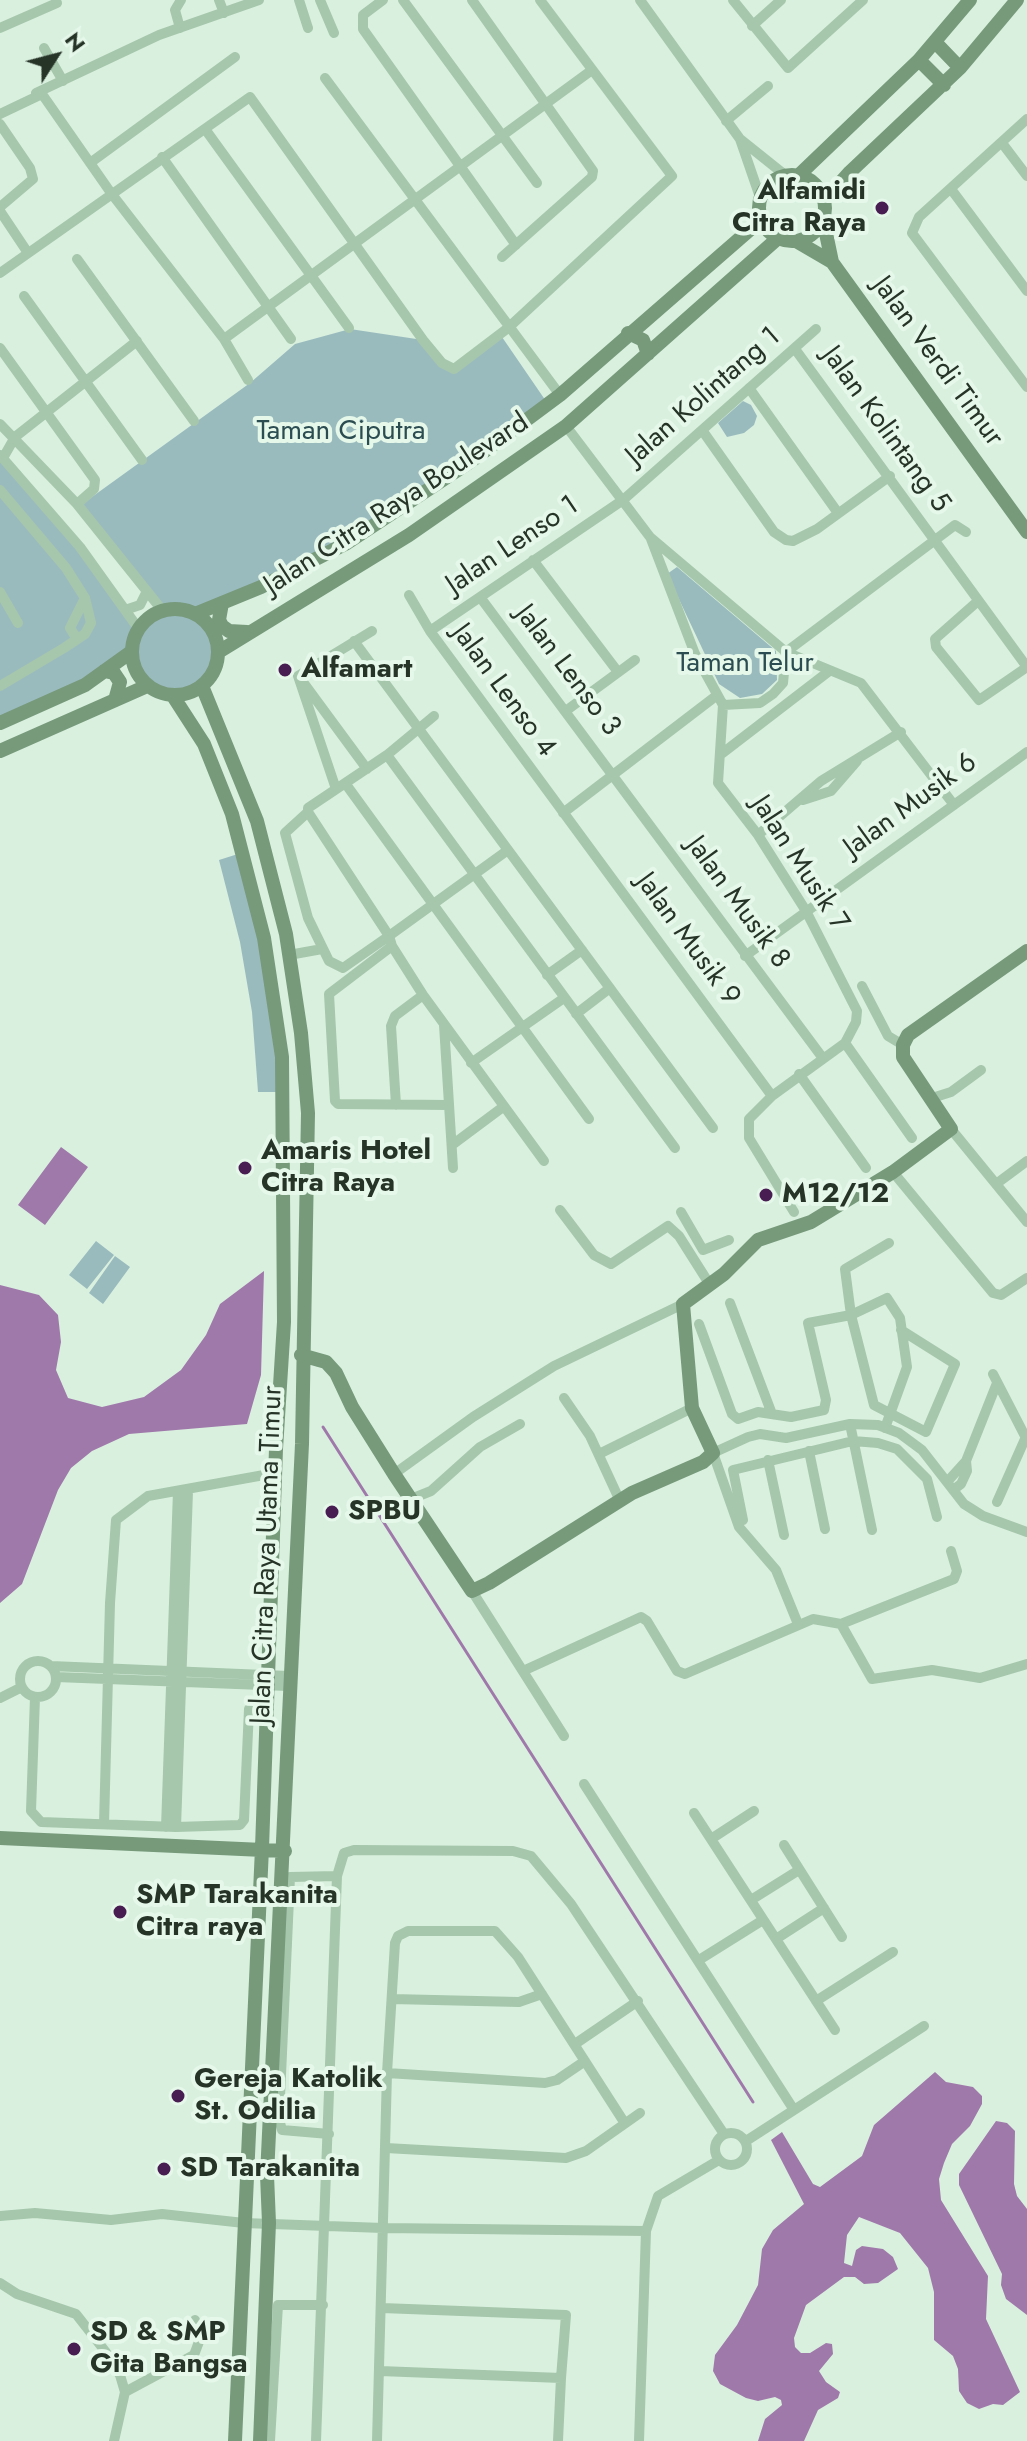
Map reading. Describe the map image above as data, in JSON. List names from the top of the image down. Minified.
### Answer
{"streets":{"main road":["Jalan Verdi Timur","Jalan Citra Raya Boulevard","Jalan Citra Raya Utama Timur"],"street":["Jalan Kolintang 1","Jalan Kolintang 5","Jalan Lenso 1","Jalan Lenso 3","Jalan Lenso 4","Jalan Musik 6","Jalan Musik 7","Jalan Musik 8","Jalan Musik 9"]},"crossings":[["Jalan Verdi Timur","Jalan Citra Raya Boulevard"],["Jalan Kolintang 1","Jalan Kolintang 5"],["Jalan Kolintang 1","Jalan Lenso 1"],["Jalan Citra Raya Boulevard","Jalan Citra Raya Utama Timur"],["Jalan Lenso 1","Jalan Lenso 3"],["Jalan Lenso 1","Jalan Lenso 4"],["Jalan Lenso 3","Jalan Musik 8"],["Jalan Lenso 4","Jalan Musik 9"],["Jalan Musik 6","Jalan Musik 7"],["Jalan Musik 6","Jalan Musik 8"]],"parks":["Taman Ciputra","Taman Telur"],"places":["Alfamidi Citra Raya","Alfamart","Amaris Hotel Citra Raya","M12/12","SPBU","SMP Tarakanita Citra raya","Gereja Katolik St. Odilia","SD Tarakanita","SD & SMP Gita Bangsa"],"north":"top right"}
